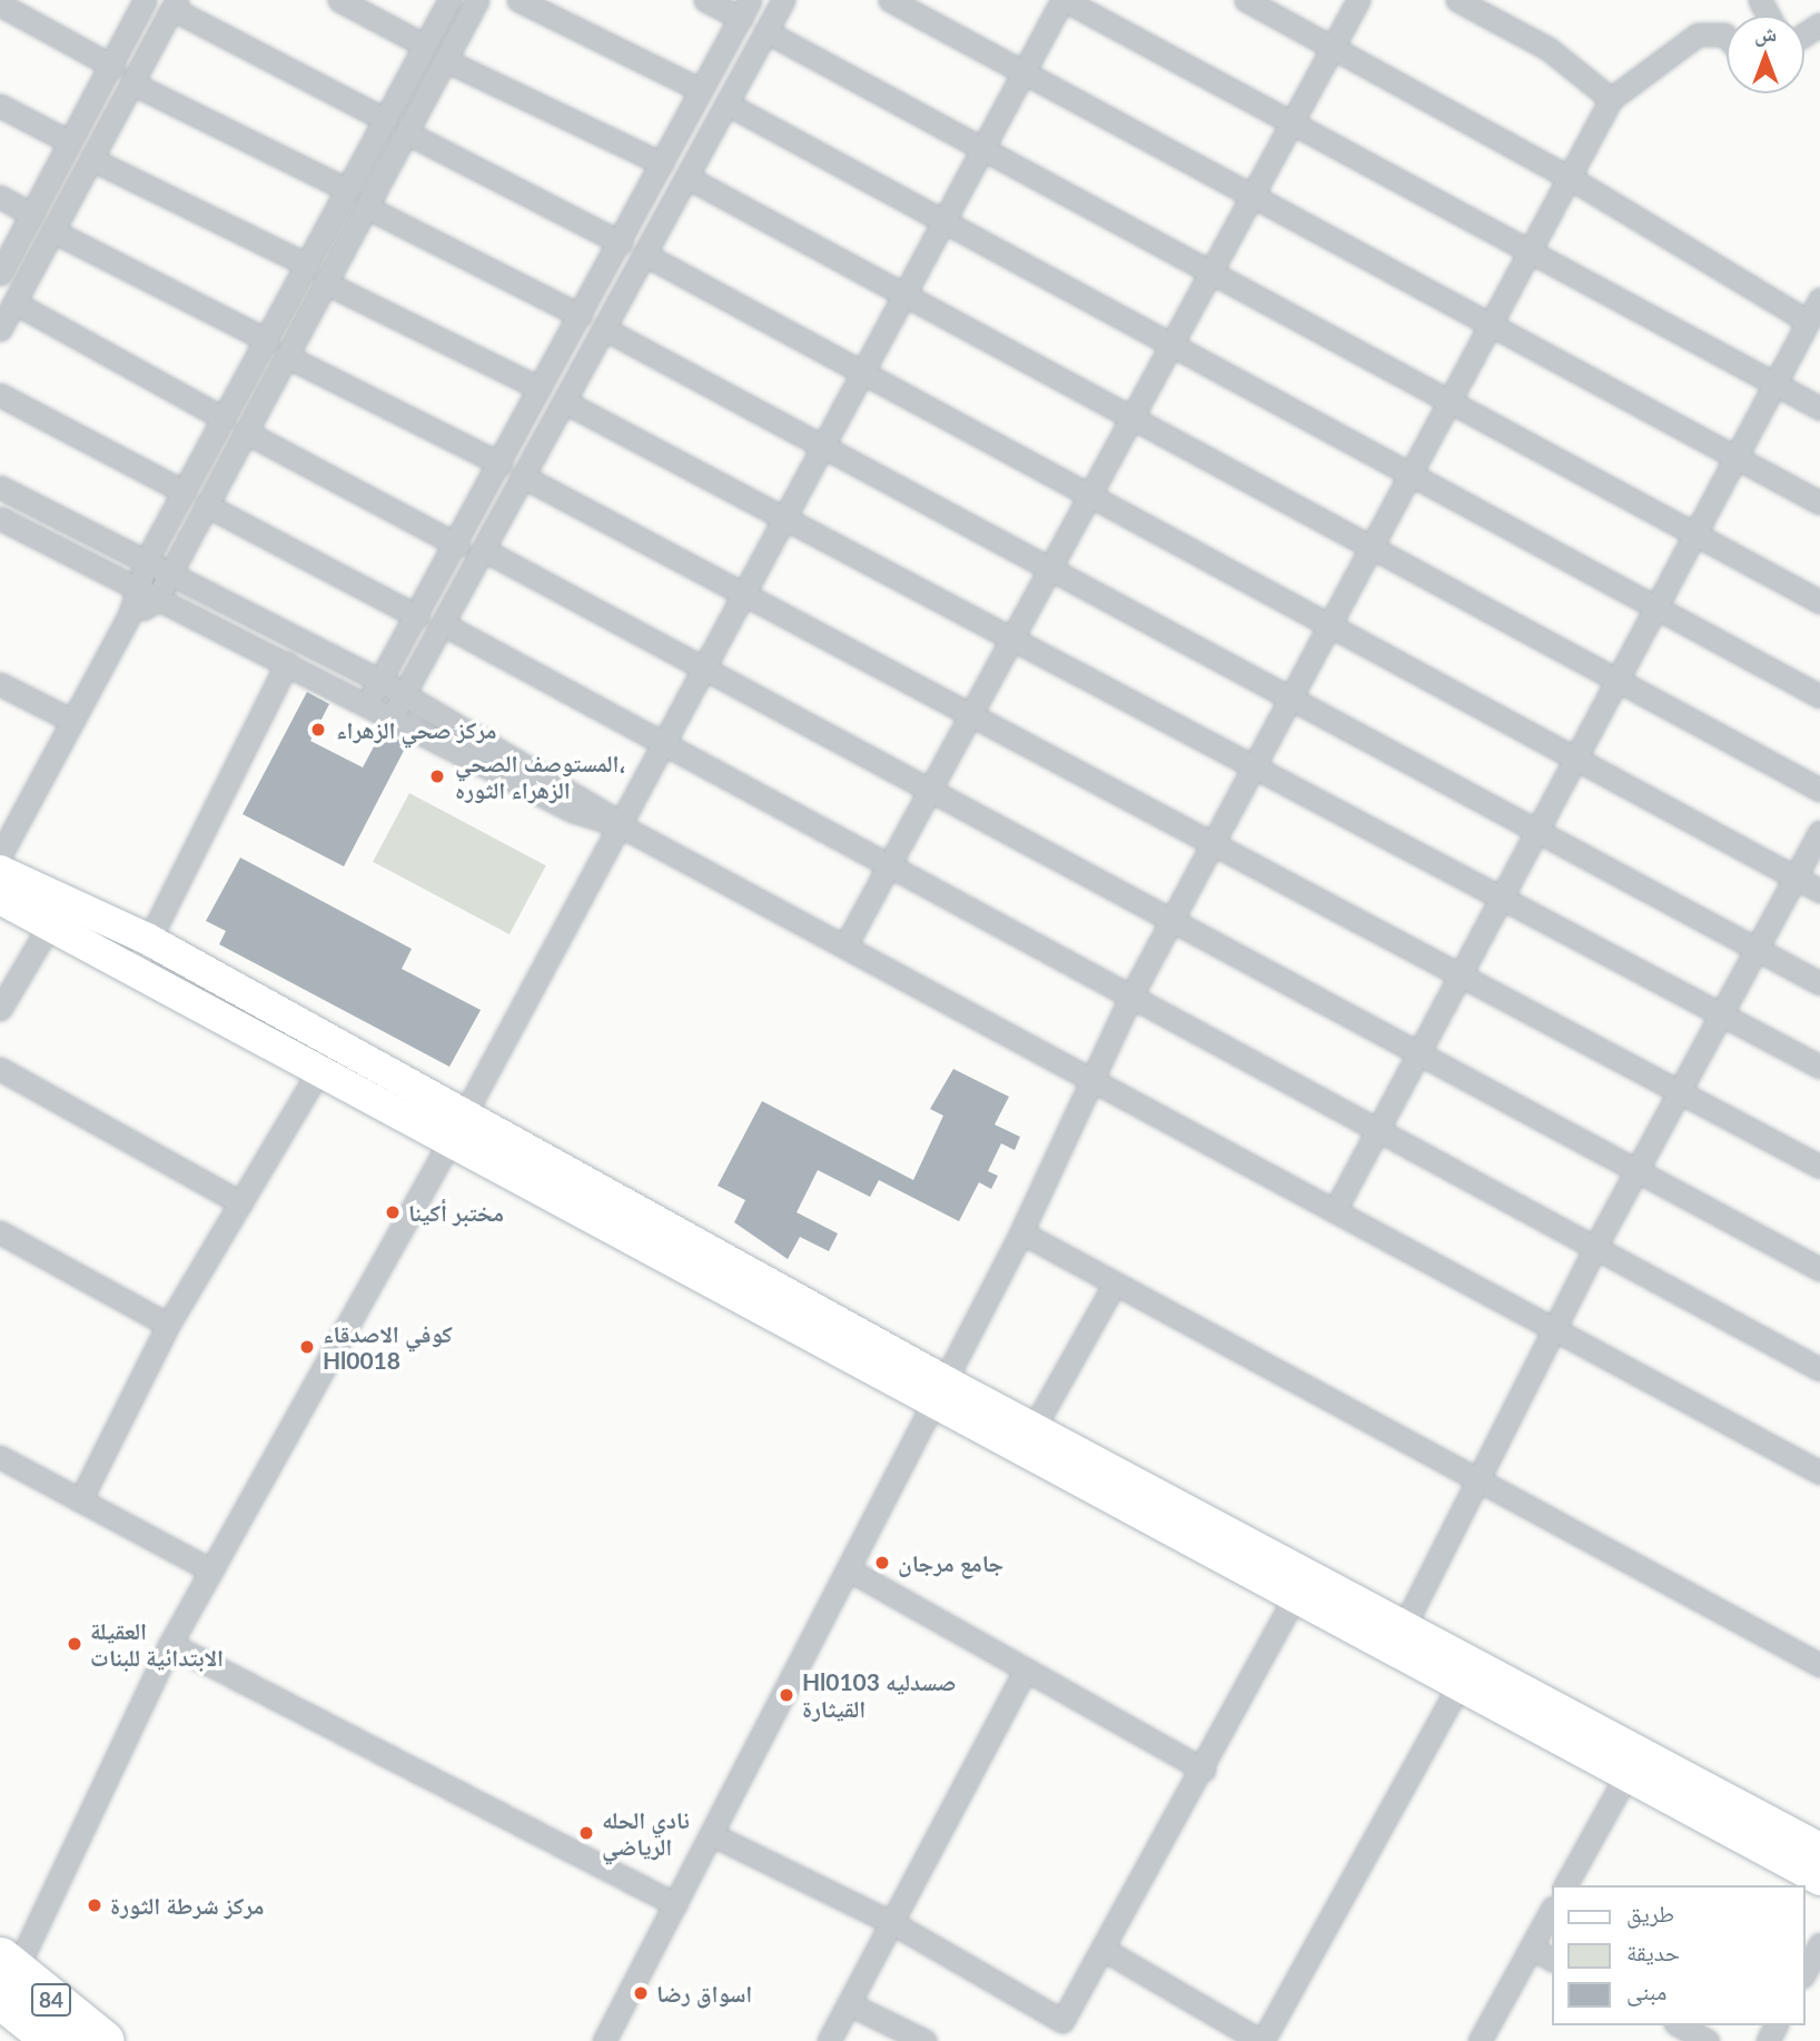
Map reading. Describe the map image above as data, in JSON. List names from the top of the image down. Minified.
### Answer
{"streets":{"highway":["84"]},"places":["مركز صحي الزهراء","المستوصف الصحي، الزهراء الثوره","مختبر أكينا","كوفي الاصدقاء Hl0018","جامع مرجان","العقيلة الابتدائية للبنات","Hl0103 صسدليه القيثارة","نادي الحله الرياضي","مركز شرطة الثورة","اسواق رضا"],"legend":["طريق","حديقة","مبنى"],"north":"top"}
